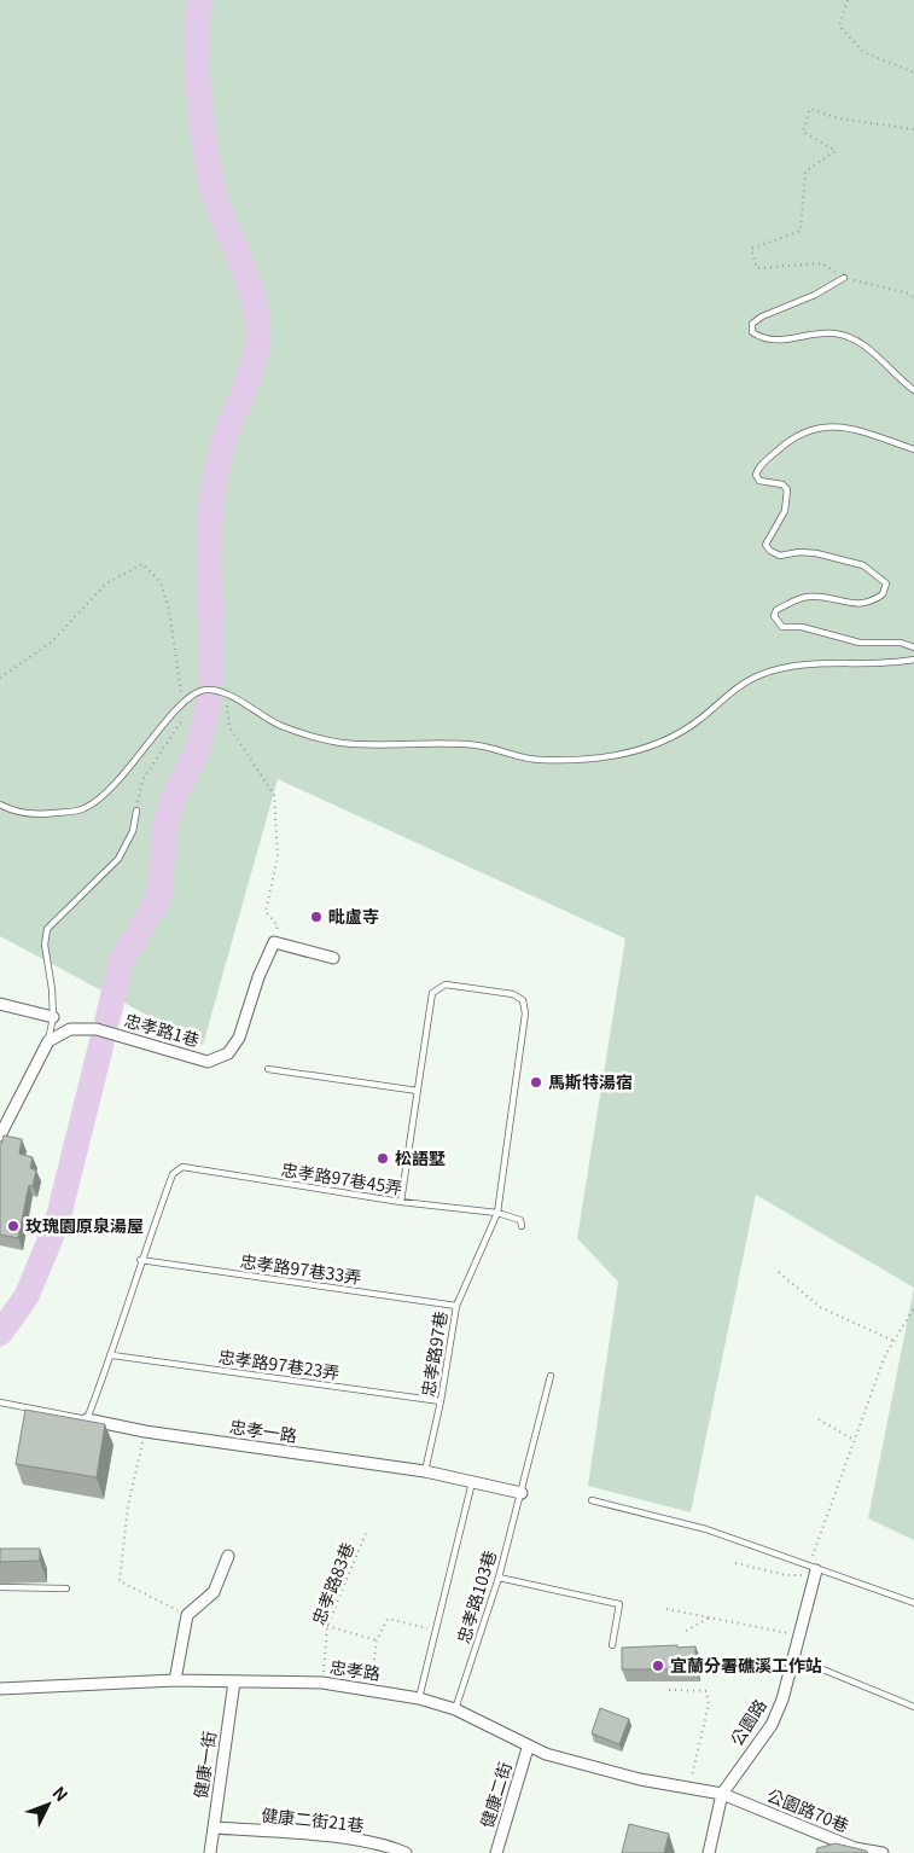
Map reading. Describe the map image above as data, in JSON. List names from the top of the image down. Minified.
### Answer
{"streets":{"street":["忠孝路1巷","忠孝一路","忠孝路","公園路","健康一街","健康二街","公園路70巷","健康二街21巷"],"lane":["忠孝路97巷45弄","忠孝路97巷33弄","忠孝路97巷","忠孝路97巷23弄","忠孝路103巷"],"path":["忠孝路83巷"]},"crossings":[["忠孝路97巷45弄","忠孝路97巷33弄"],["忠孝路97巷45弄","忠孝路97巷"],["忠孝路97巷33弄","忠孝路97巷"],["忠孝路97巷","忠孝路97巷23弄"],["忠孝路97巷","忠孝一路"],["忠孝一路","忠孝路103巷"],["忠孝路83巷","忠孝路"],["忠孝路103巷","忠孝路"],["忠孝路","健康一街"],["忠孝路","健康二街"],["忠孝路","公園路70巷"],["公園路","公園路70巷"],["健康一街","健康二街21巷"]],"places":["毗盧寺","馬斯特湯宿","松語墅","玫瑰園原泉湯屋","宜蘭分署礁溪工作站"],"north":"top right"}
